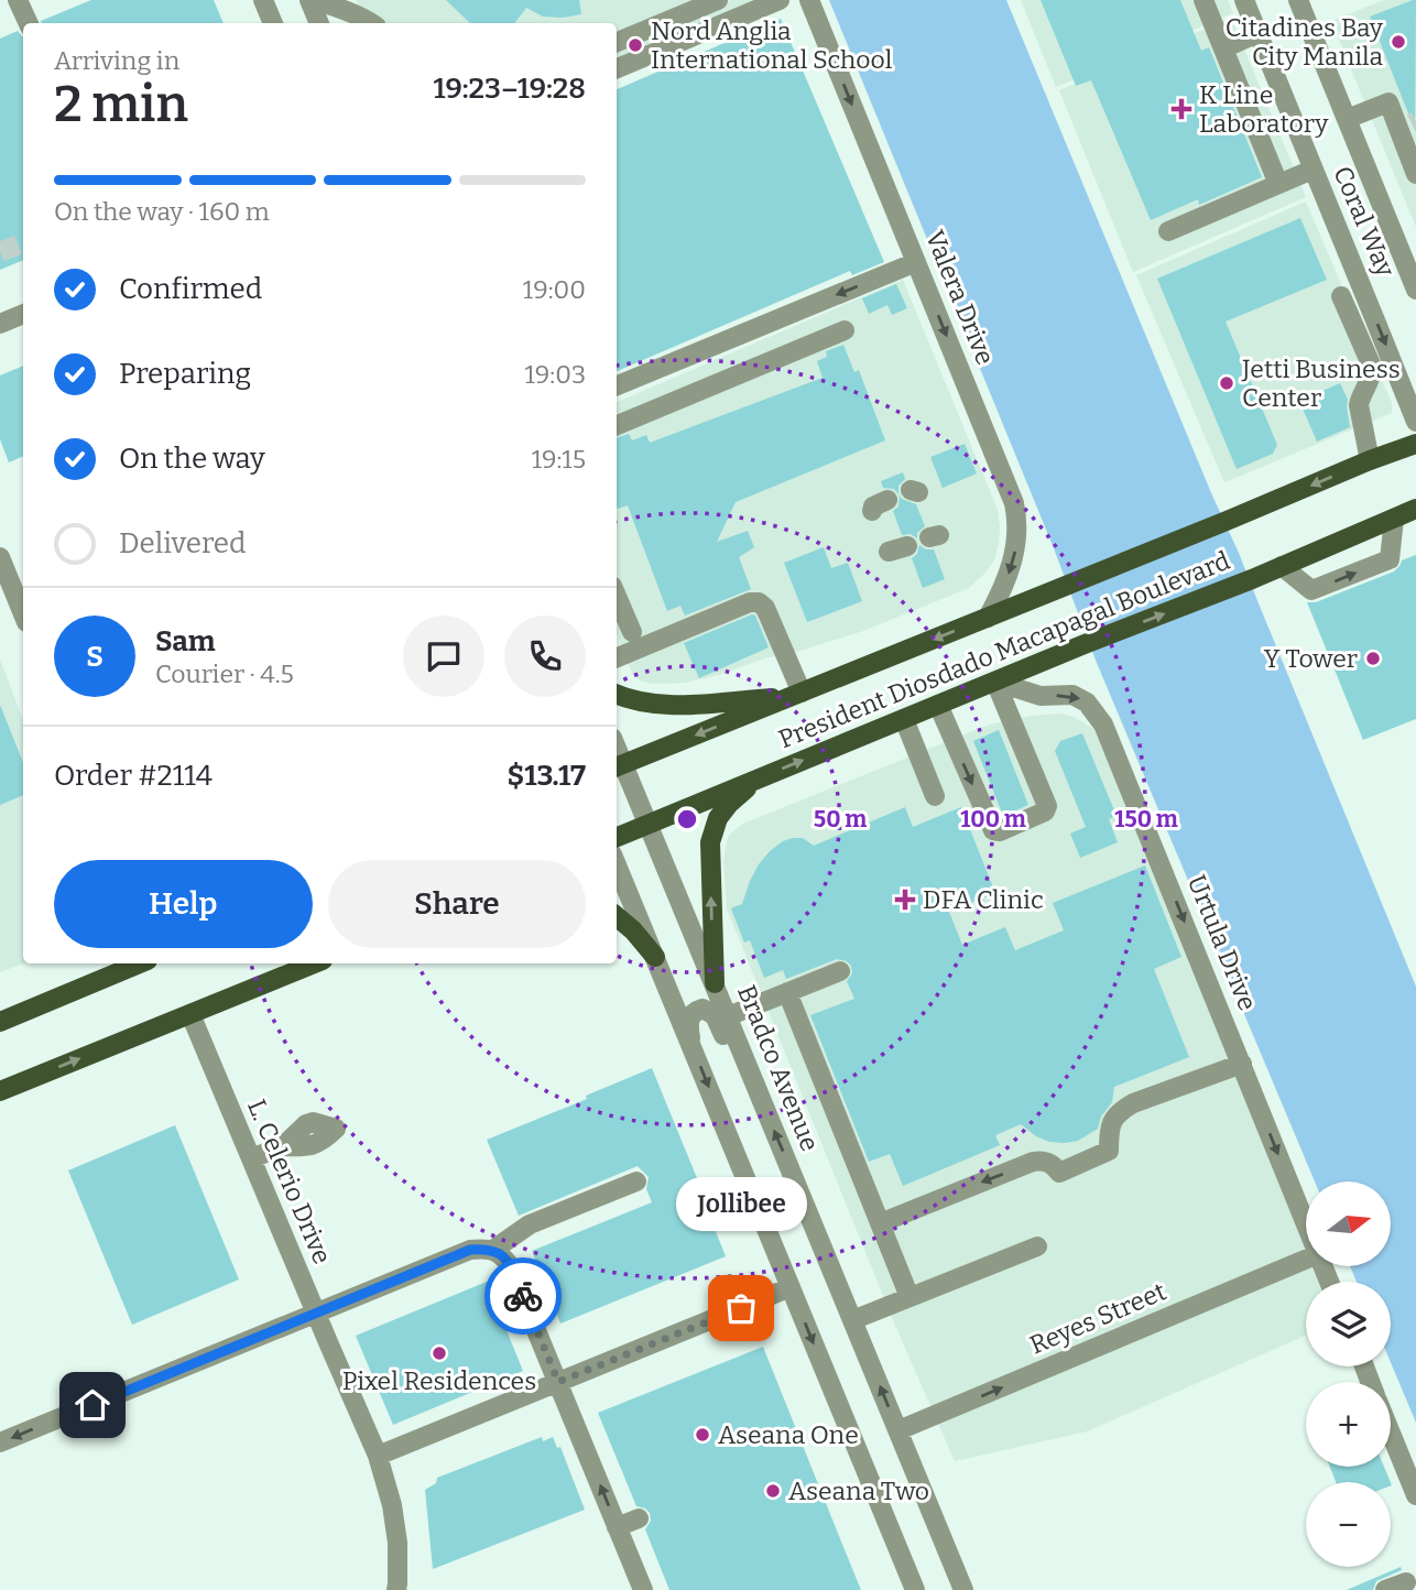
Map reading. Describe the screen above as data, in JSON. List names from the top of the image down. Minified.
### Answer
{"streets":{"main road":["President Diosdado Macapagal Boulevard"],"street":["Coral Way","Valera Drive","Urtula Drive","Bradco Avenue","L. Celerio Drive","Reyes Street"]},"crossings":[["Valera Drive","President Diosdado Macapagal Boulevard"],["President Diosdado Macapagal Boulevard","Urtula Drive"],["President Diosdado Macapagal Boulevard","Bradco Avenue"],["Bradco Avenue","Reyes Street"]],"one_way":["Valera Drive","Urtula Drive"],"places":{"other":["Citadines Bay City Manila","Nord Anglia International School","Jetti Business Center","Y Tower","Jollibee","Pixel Residences","Aseana One","Aseana Two"],"health":["K Line Laboratory","DFA Clinic"]},"north":"right","page":{"heading":["2 min","Arriving in","19:23–19:28"],"panel":["Sam","Courier · 4.5","Order #2114","$13.17"],"bar":"On the way · 160 m","list":[["Confirmed","19:00"],["Preparing","19:03"],["On the way","19:15"],"Delivered"],"round":"S","buttons":["Help","Share"],"bubble":"Jollibee","map_buttons":["+","−"]},"rings":["50 m","100 m","150 m"]}
